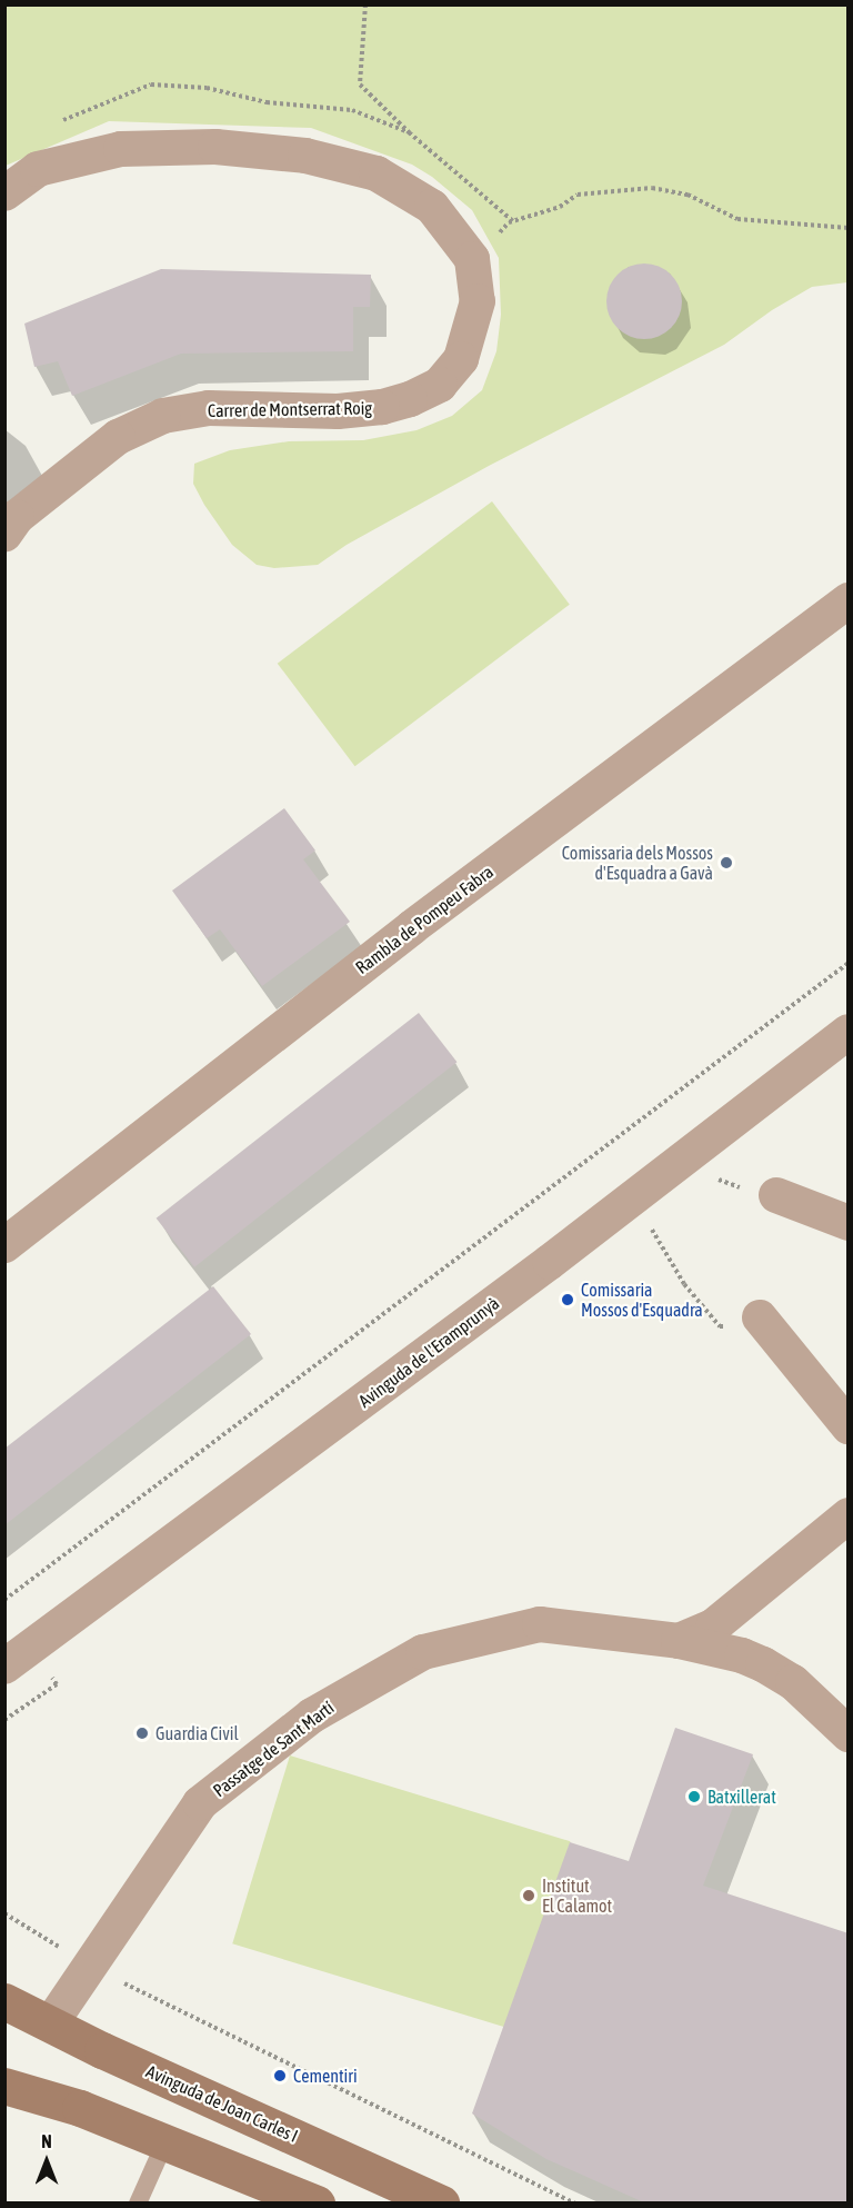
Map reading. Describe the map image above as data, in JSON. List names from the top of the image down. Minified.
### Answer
{"streets":{"main road":["Avinguda de Joan Carles I"],"street":["Carrer de Montserrat Roig","Rambla de Pompeu Fabra","Avinguda de l'Eramprunyà","Passatge de Sant Martí"]},"crossings":[["Passatge de Sant Martí","Avinguda de Joan Carles I"]],"places":["Comissaria dels Mossos d'Esquadra a Gavà","Comissaria Mossos d'Esquadra","Guardia Civil","Batxillerat","Institut El Calamot","Cementiri"],"north":"top"}
